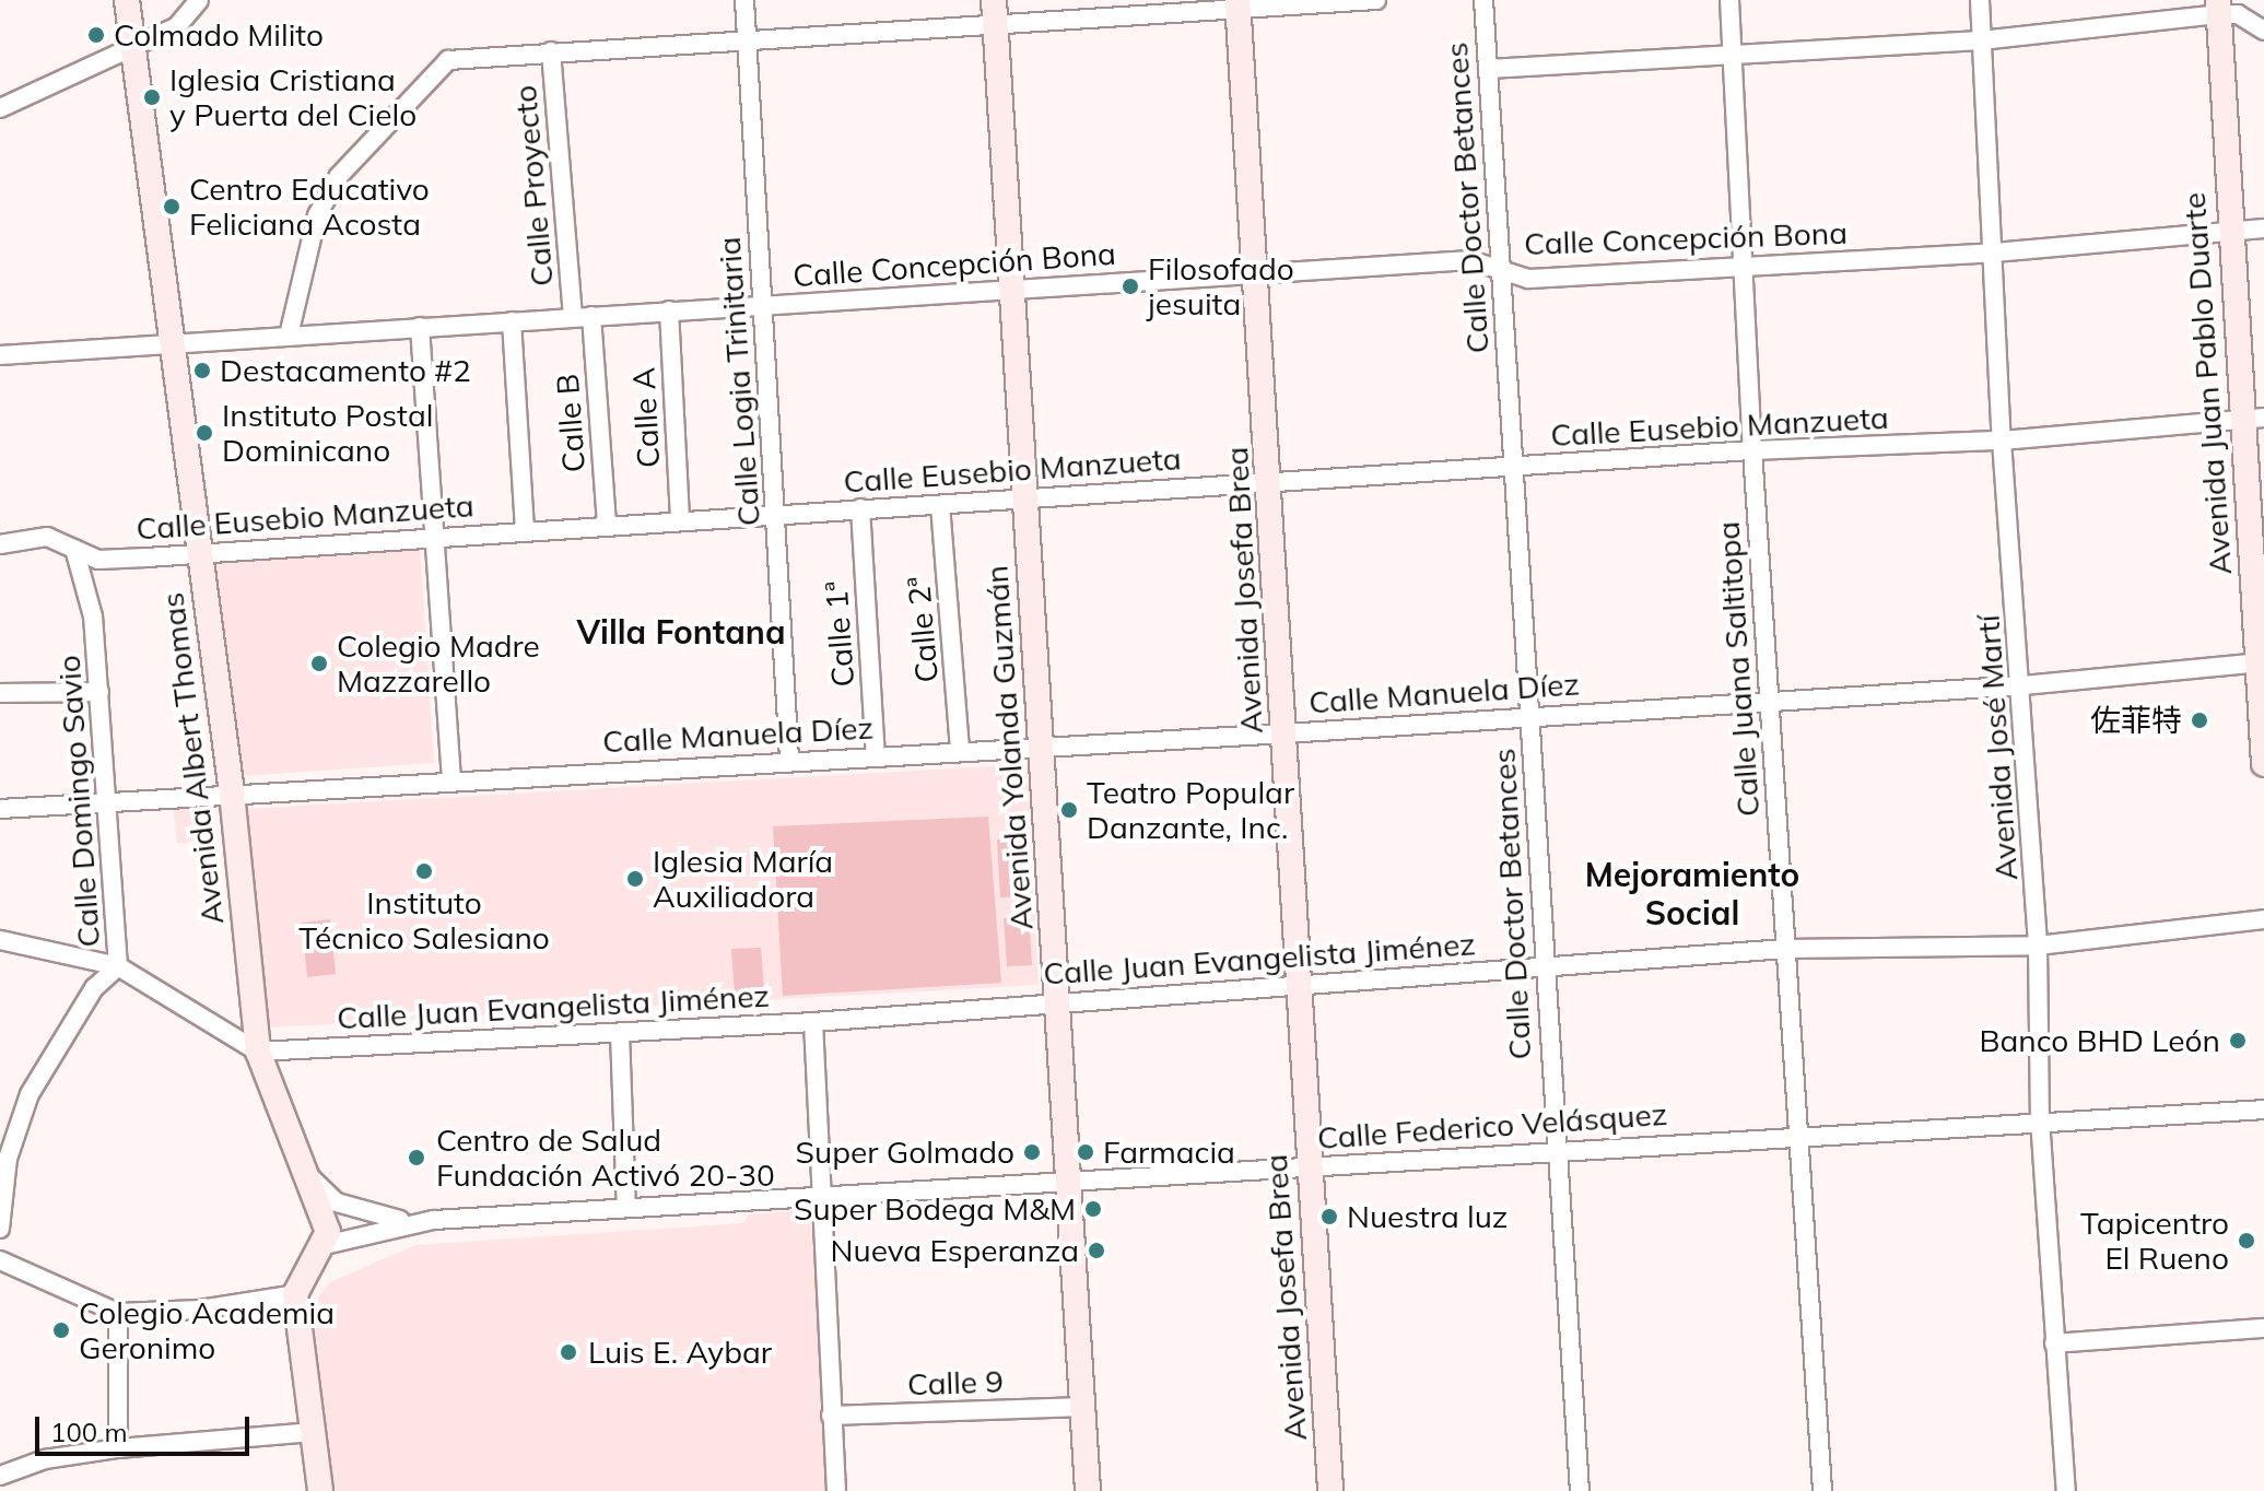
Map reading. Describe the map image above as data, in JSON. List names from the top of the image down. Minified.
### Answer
{"streets":{"main road":["Avenida Juan Pablo Duarte","Avenida Josefa Brea","Avenida Yolanda Guzmán","Avenida Albert Thomas"],"street":["Calle Proyecto","Calle Doctor Betances","Calle Concepción Bona","Calle Logia Trinitaria","Calle A","Calle B","Calle Eusebio Manzueta","Calle 2ª","Calle 1ª","Calle Juana Saltitopa","Calle Manuela Díez","Avenida José Martí","Calle Domingo Savio","Calle Juan Evangelista Jiménez","Calle Federico Velásquez","Calle 9"]},"crossings":[["Calle Proyecto","Calle Concepción Bona"],["Calle Proyecto","Calle B"],["Calle Doctor Betances","Calle Concepción Bona"],["Calle Doctor Betances","Calle Eusebio Manzueta"],["Calle Doctor Betances","Calle Manuela Díez"],["Calle Doctor Betances","Calle Juan Evangelista Jiménez"],["Calle Doctor Betances","Calle Federico Velásquez"],["Calle Concepción Bona","Calle Logia Trinitaria"],["Calle Concepción Bona","Avenida Juan Pablo Duarte"],["Calle Concepción Bona","Calle A"],["Calle Concepción Bona","Calle B"],["Calle Concepción Bona","Avenida Josefa Brea"],["Calle Concepción Bona","Calle Juana Saltitopa"],["Calle Concepción Bona","Avenida Yolanda Guzmán"],["Calle Concepción Bona","Avenida José Martí"],["Calle Concepción Bona","Avenida Albert Thomas"],["Calle Logia Trinitaria","Calle Eusebio Manzueta"],["Calle Logia Trinitaria","Calle Manuela Díez"],["Avenida Juan Pablo Duarte","Calle Eusebio Manzueta"],["Avenida Juan Pablo Duarte","Calle Manuela Díez"],["Calle A","Calle Eusebio Manzueta"],["Calle B","Calle Eusebio Manzueta"],["Calle Eusebio Manzueta","Avenida Josefa Brea"],["Calle Eusebio Manzueta","Calle 2ª"],["Calle Eusebio Manzueta","Calle 1ª"],["Calle Eusebio Manzueta","Calle Juana Saltitopa"],["Calle Eusebio Manzueta","Avenida Yolanda Guzmán"],["Calle Eusebio Manzueta","Avenida José Martí"],["Calle Eusebio Manzueta","Avenida Albert Thomas"],["Calle Eusebio Manzueta","Calle Domingo Savio"],["Avenida Josefa Brea","Calle Manuela Díez"],["Avenida Josefa Brea","Calle Juan Evangelista Jiménez"],["Avenida Josefa Brea","Calle Federico Velásquez"],["Calle 2ª","Calle Manuela Díez"],["Calle 1ª","Calle Manuela Díez"],["Calle Juana Saltitopa","Calle Manuela Díez"],["Calle Juana Saltitopa","Calle Juan Evangelista Jiménez"],["Calle Juana Saltitopa","Calle Federico Velásquez"],["Calle Manuela Díez","Avenida Yolanda Guzmán"],["Calle Manuela Díez","Avenida José Martí"],["Calle Manuela Díez","Avenida Albert Thomas"],["Calle Manuela Díez","Calle Domingo Savio"],["Avenida Yolanda Guzmán","Calle Juan Evangelista Jiménez"],["Avenida Yolanda Guzmán","Calle Federico Velásquez"],["Avenida Yolanda Guzmán","Calle 9"],["Avenida José Martí","Calle Juan Evangelista Jiménez"],["Avenida José Martí","Calle Federico Velásquez"],["Avenida Albert Thomas","Calle Juan Evangelista Jiménez"],["Avenida Albert Thomas","Calle Federico Velásquez"]],"districts":["Villa Fontana","Mejoramiento Social"],"places":["Colmado Milito","Iglesia Cristiana y Puerta del Cielo","Centro Educativo Feliciana Acosta","Filosofado jesuita","Destacamento #2","Instituto Postal Dominicano","Colegio Madre Mazzarello","佐菲特","Teatro Popular Danzante, Inc.","Instituto Técnico Salesiano","Iglesia María Auxiliadora","Banco BHD León","Super Golmado","Farmacia","Centro de Salud Fundación Activó 20-30","Super Bodega M&M","Nuestra luz","Tapicentro El Rueno","Nueva Esperanza","Colegio Academia Geronimo","Luis E. Aybar"],"scale_bar":"100 m"}
